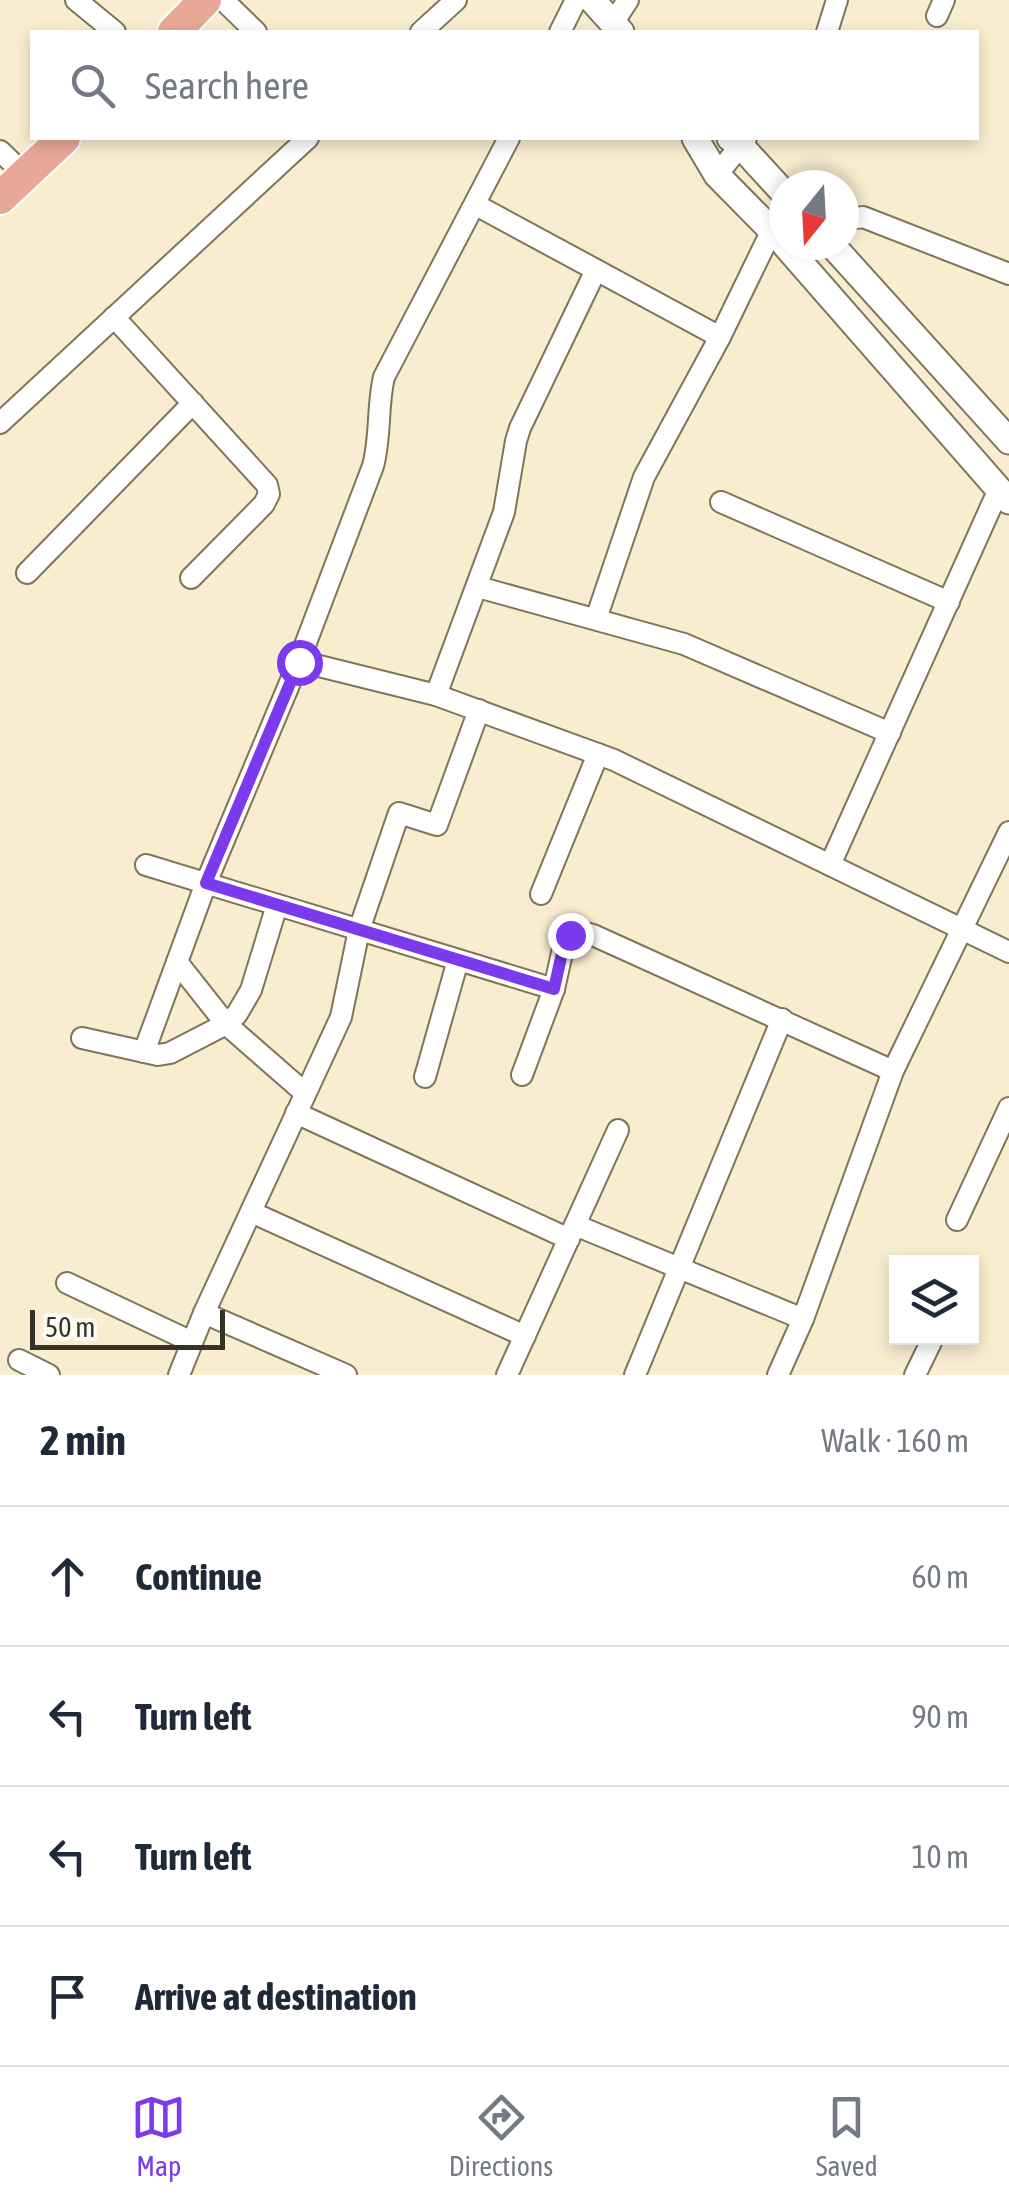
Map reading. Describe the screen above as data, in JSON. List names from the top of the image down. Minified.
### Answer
{"scale_bar":"50 m","north":"bottom","page":{"search":"Search here","scale":"50 m","heading":["2 min","Walk · 160 m"],"list":[["Continue","60 m"],["Turn left","90 m"],["Turn left","10 m"],"Arrive at destination"],"nav":["Map","Directions","Saved"]}}
